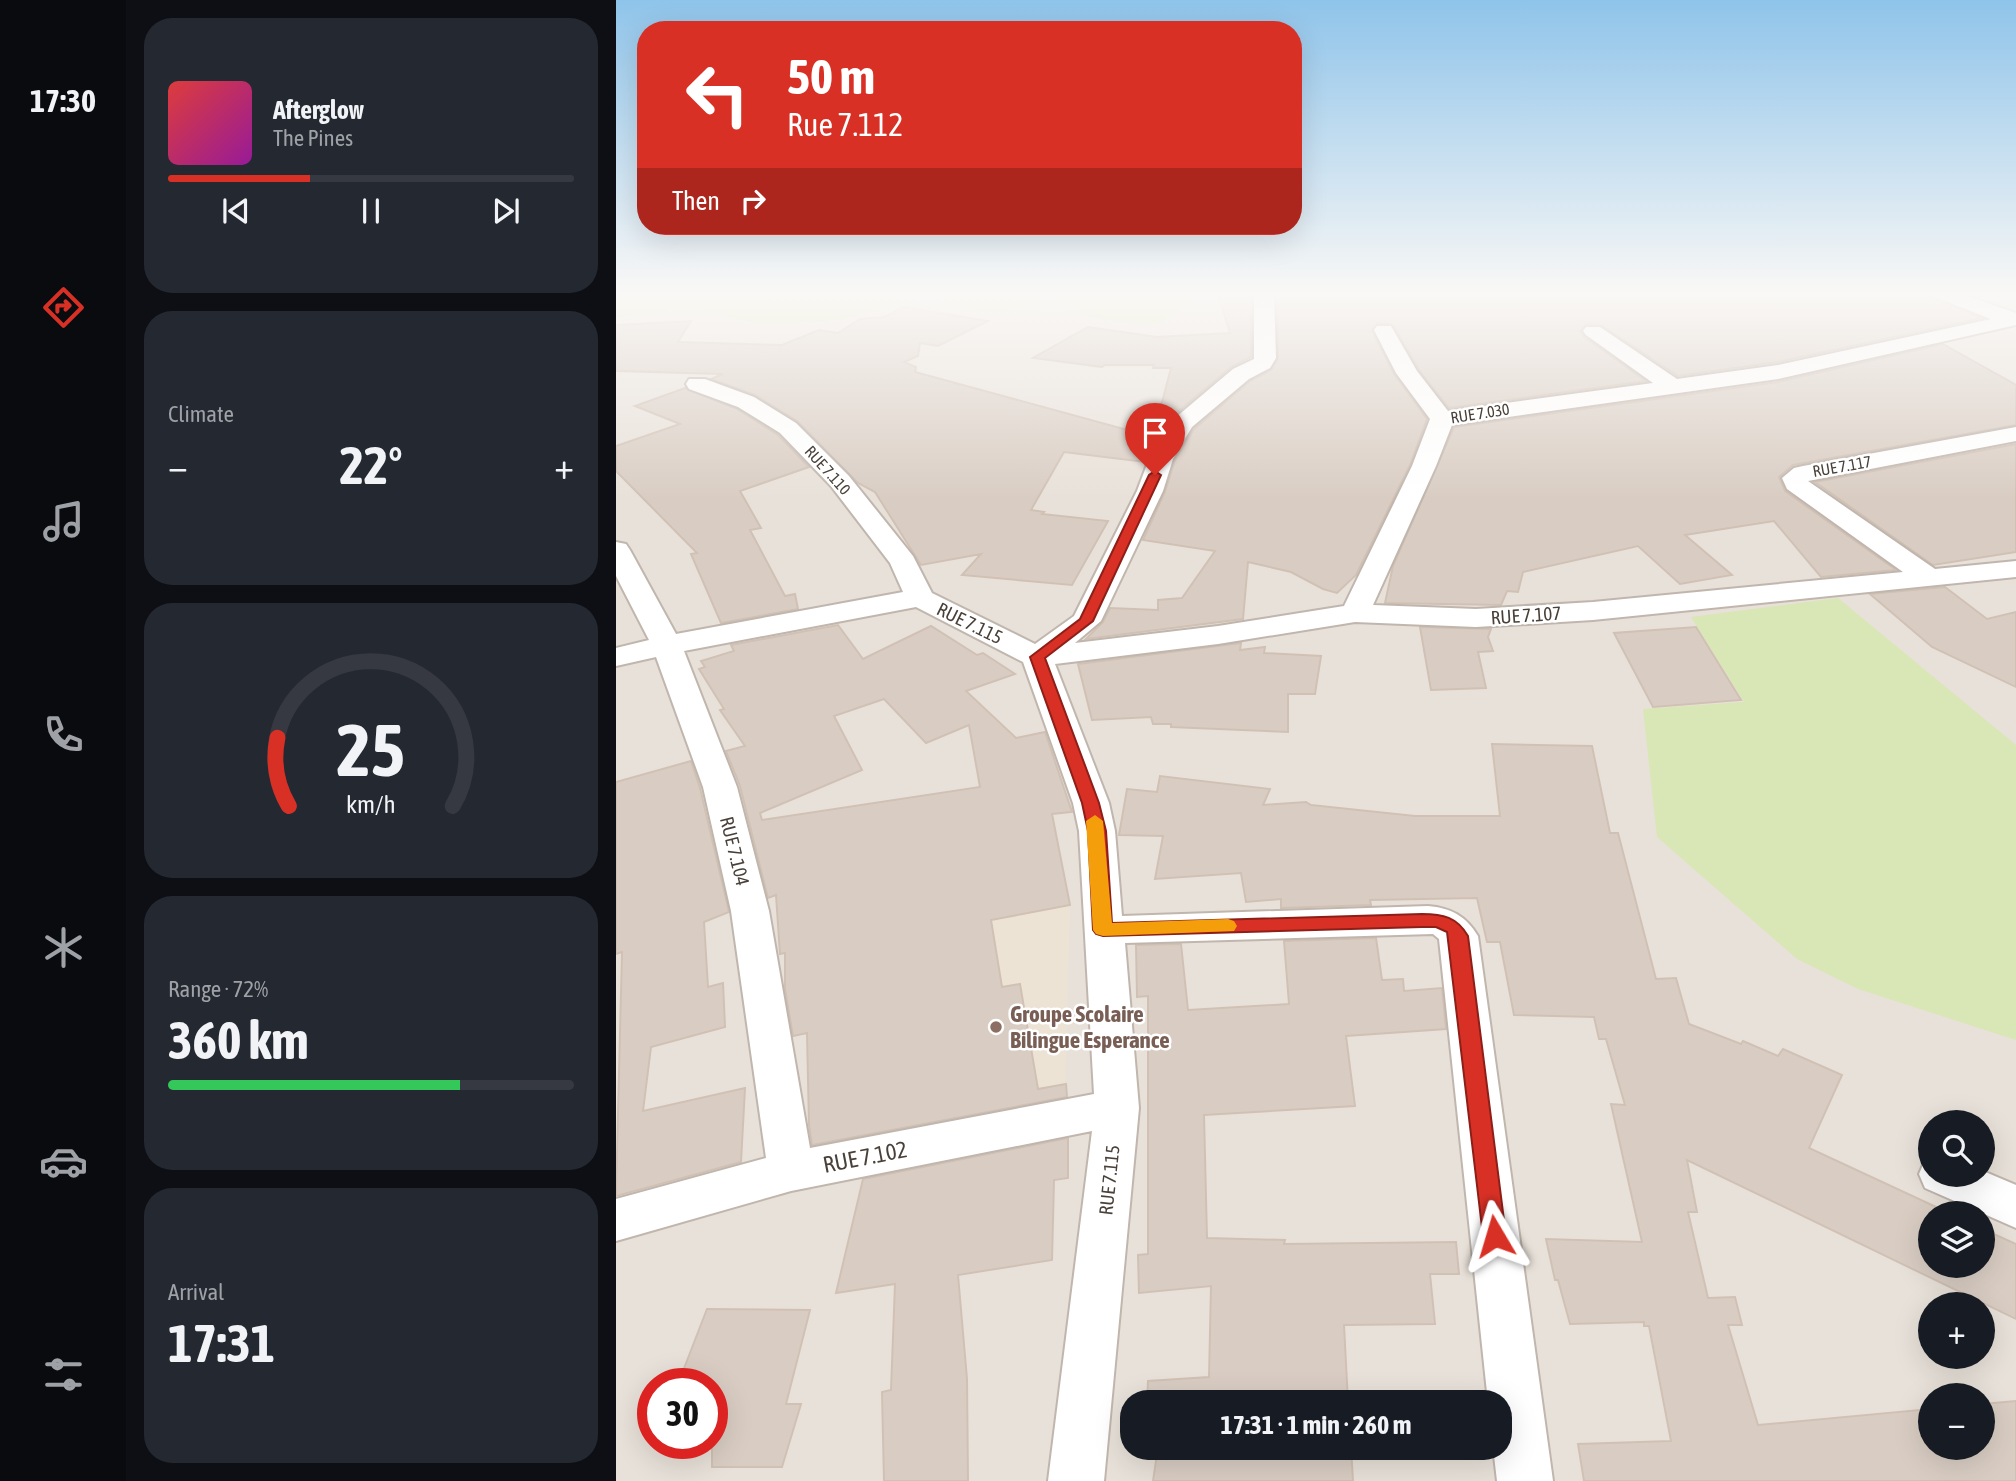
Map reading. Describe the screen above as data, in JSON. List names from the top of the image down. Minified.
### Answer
{"streets":{"street":["RUE 7.030","RUE 7.117","RUE 7.110","RUE 7.107","RUE 7.115","RUE 7.104","RUE 7.102"]},"crossings":[["RUE 7.030","RUE 7.107"],["RUE 7.117","RUE 7.107"],["RUE 7.110","RUE 7.115"],["RUE 7.107","RUE 7.115"],["RUE 7.115","RUE 7.104"],["RUE 7.115","RUE 7.102"],["RUE 7.104","RUE 7.102"]],"places":["Groupe Scolaire Bilingue Esperance"],"page":{"tabs":"17:30","turn":["50 m","Rue 7.112"],"song":["Afterglow","The Pines"],"then":"Then","tile":["Climate",["Range · 72%","360 km"],["Arrival","17:31"]],"heat":["−","22°","+"],"map_buttons":["+","−"],"limit":"30","trip":"17:31 · 1 min · 260 m","gauge":["25","km/h"]}}
